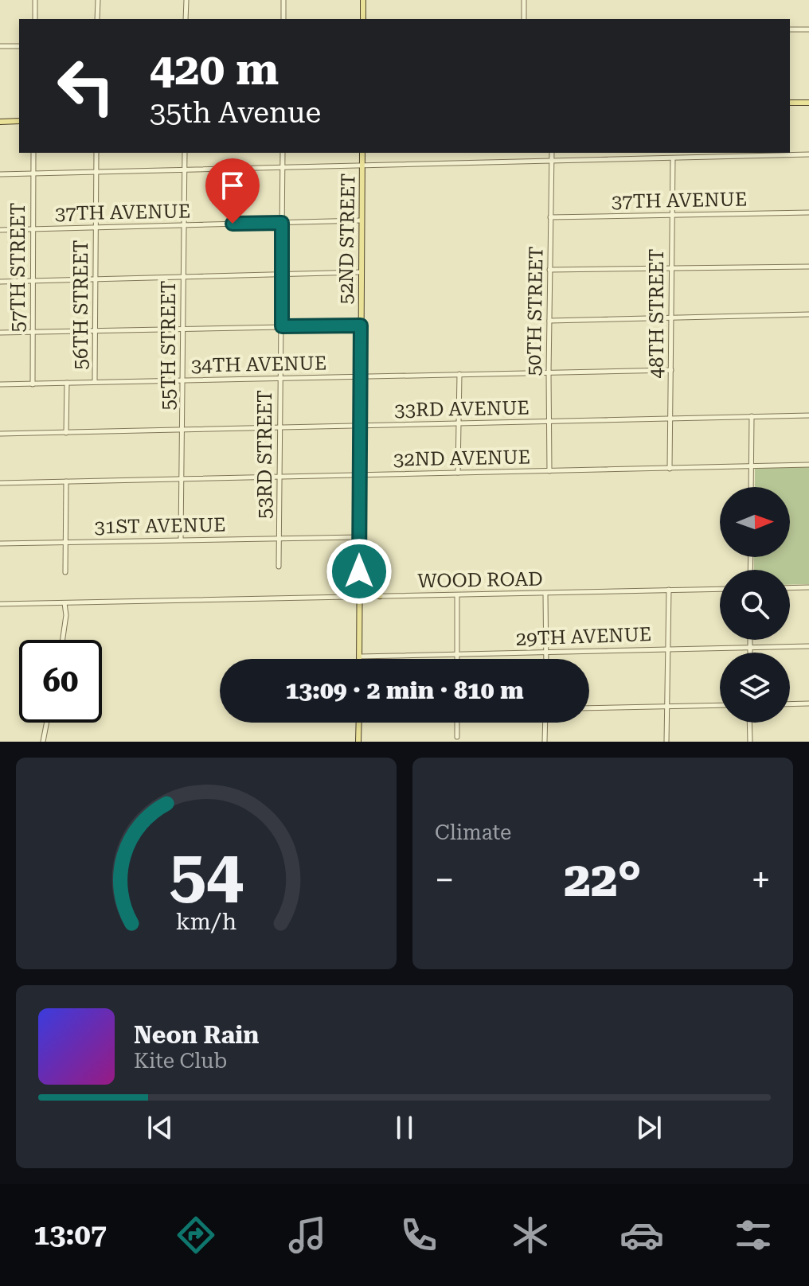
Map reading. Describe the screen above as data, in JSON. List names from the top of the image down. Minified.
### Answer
{"streets":{"main road":["52ND STREET"],"street":["37TH AVENUE","57TH STREET","56TH STREET","50TH STREET","48TH STREET","55TH STREET","34TH AVENUE","33RD AVENUE","53RD STREET","32ND AVENUE","31ST AVENUE","WOOD ROAD","29TH AVENUE"]},"crossings":[["37TH AVENUE","52ND STREET"],["37TH AVENUE","57TH STREET"],["37TH AVENUE","56TH STREET"],["37TH AVENUE","50TH STREET"],["37TH AVENUE","48TH STREET"],["37TH AVENUE","55TH STREET"],["37TH AVENUE","53RD STREET"],["52ND STREET","34TH AVENUE"],["52ND STREET","33RD AVENUE"],["52ND STREET","32ND AVENUE"],["52ND STREET","31ST AVENUE"],["52ND STREET","WOOD ROAD"],["52ND STREET","29TH AVENUE"],["57TH STREET","34TH AVENUE"],["56TH STREET","34TH AVENUE"],["56TH STREET","33RD AVENUE"],["50TH STREET","34TH AVENUE"],["50TH STREET","33RD AVENUE"],["50TH STREET","32ND AVENUE"],["48TH STREET","34TH AVENUE"],["48TH STREET","33RD AVENUE"],["48TH STREET","32ND AVENUE"],["55TH STREET","34TH AVENUE"],["55TH STREET","33RD AVENUE"],["55TH STREET","32ND AVENUE"],["55TH STREET","31ST AVENUE"],["34TH AVENUE","53RD STREET"],["33RD AVENUE","53RD STREET"],["53RD STREET","32ND AVENUE"],["53RD STREET","31ST AVENUE"]],"north":"right","page":{"turn":["420 m","35th Avenue"],"limit":"60","trip":"13:09 · 2 min · 810 m","tile":"Climate","heat":["−","22°","+"],"song":["Neon Rain","Kite Club"],"tabs":"13:07","gauge":["54","km/h"]}}
